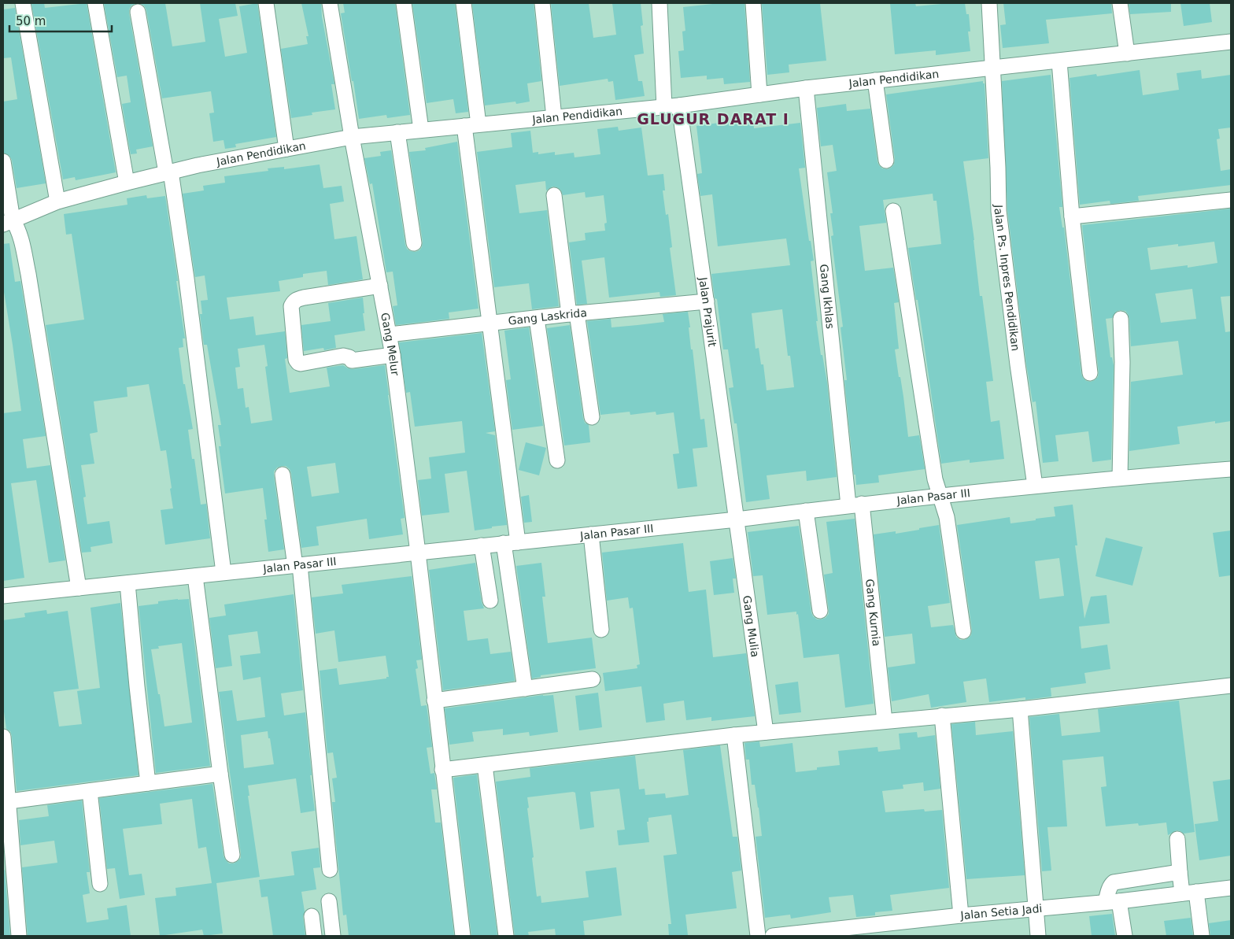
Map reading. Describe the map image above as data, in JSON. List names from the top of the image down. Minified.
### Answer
{"streets":{"street":["Jalan Pendidikan","Jalan Ps. Inpres Pendidikan","Gang Ikhlas","Jalan Prajurit","Gang Laskrida","Gang Melur","Jalan Pasar III","Gang Kurnia","Gang Mulia","Jalan Setia Jadi"]},"crossings":[["Jalan Pendidikan","Jalan Ps. Inpres Pendidikan"],["Jalan Pendidikan","Gang Ikhlas"],["Jalan Pendidikan","Jalan Prajurit"],["Jalan Pendidikan","Gang Melur"],["Jalan Ps. Inpres Pendidikan","Jalan Pasar III"],["Gang Ikhlas","Jalan Pasar III"],["Gang Ikhlas","Gang Kurnia"],["Jalan Prajurit","Gang Laskrida"],["Jalan Prajurit","Jalan Pasar III"],["Jalan Prajurit","Gang Mulia"],["Gang Laskrida","Gang Melur"],["Gang Melur","Jalan Pasar III"],["Jalan Pasar III","Gang Kurnia"],["Jalan Pasar III","Gang Mulia"]],"districts":["GLUGUR DARAT I"],"scale_bar":"50 m"}
